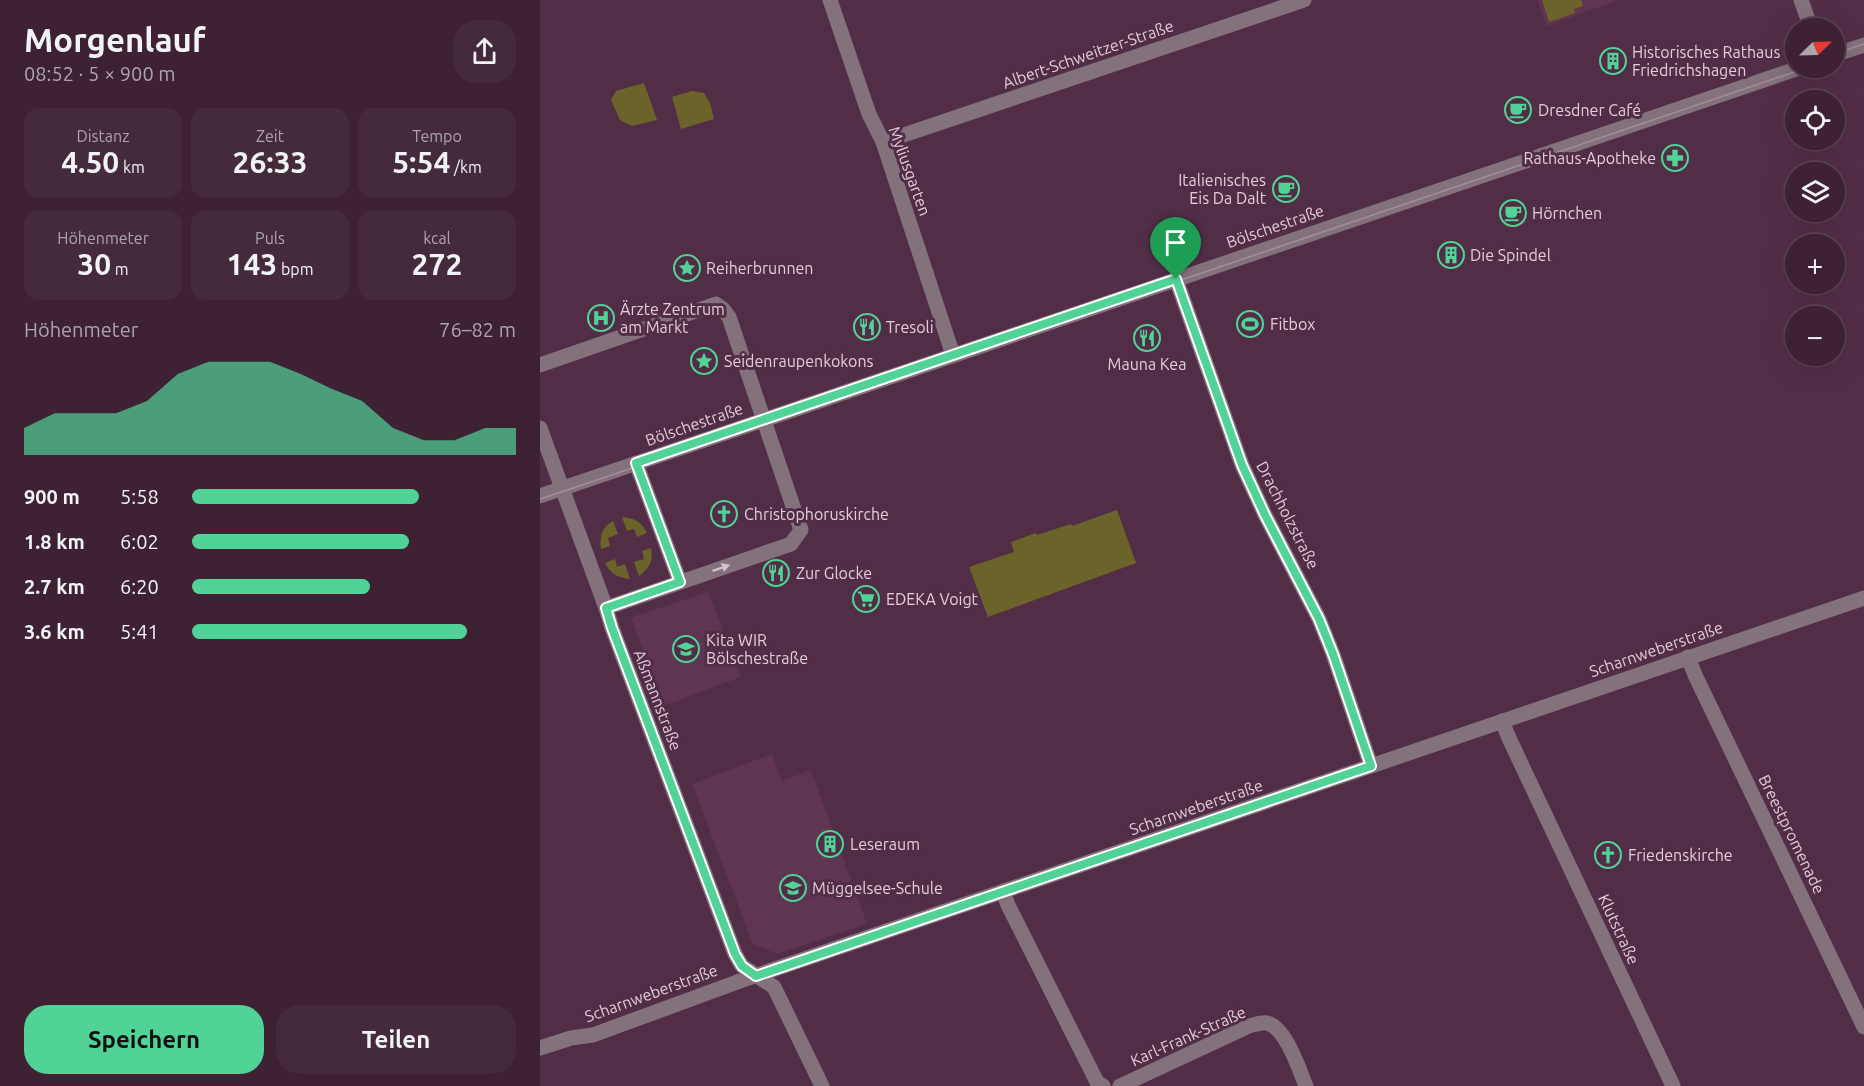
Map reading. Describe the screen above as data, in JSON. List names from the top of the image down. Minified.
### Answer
{"streets":{"street":["Albert-Schweitzer-Straße","Myliusgarten","Bölschestraße","Drachholzstraße","Scharnweberstraße","Aßmannstraße","Breestpromenade","Klutstraße","Karl-Frank-Straße"]},"crossings":[["Albert-Schweitzer-Straße","Myliusgarten"],["Myliusgarten","Bölschestraße"],["Bölschestraße","Drachholzstraße"],["Bölschestraße","Aßmannstraße"],["Drachholzstraße","Scharnweberstraße"],["Scharnweberstraße","Aßmannstraße"],["Scharnweberstraße","Breestpromenade"],["Scharnweberstraße","Klutstraße"]],"places":{"building":["Historisches Rathaus Friedrichshagen","Die Spindel","Leseraum"],"cafe":["Dresdner Café","Italienisches Eis Da Dalt","Hörnchen"],"pharmacy":["Rathaus-Apotheke"],"place":["Reiherbrunnen","Seidenraupenkokons"],"hospital":["Ärzte Zentrum am Markt"],"sports":["Fitbox"],"restaurant":["Tresoli","Mauna Kea","Zur Glocke"],"church":["Christophoruskirche","Friedenskirche"],"supermarket":["EDEKA Voigt"],"school or university":["Kita WIR Bölschestraße","Müggelsee-Schule"]},"north":"top right","page":{"heading":["Morgenlauf","08:52 · 5 × 900 m"],"map_buttons":["+","−"],"stats":[["Distanz","4.50 km"],["Zeit","26:33"],["Tempo","5:54 /km"],["Höhenmeter","30 m"],["Puls","143 bpm"],["kcal","272"]],"chart":["Höhenmeter","76–82 m"],"list":[{"name":"900 m","note":"5:58"},{"name":"1.8 km","note":"6:02"},{"name":"2.7 km","note":"6:20"},{"name":"3.6 km","note":"5:41"}],"buttons":["Speichern","Teilen"]}}
